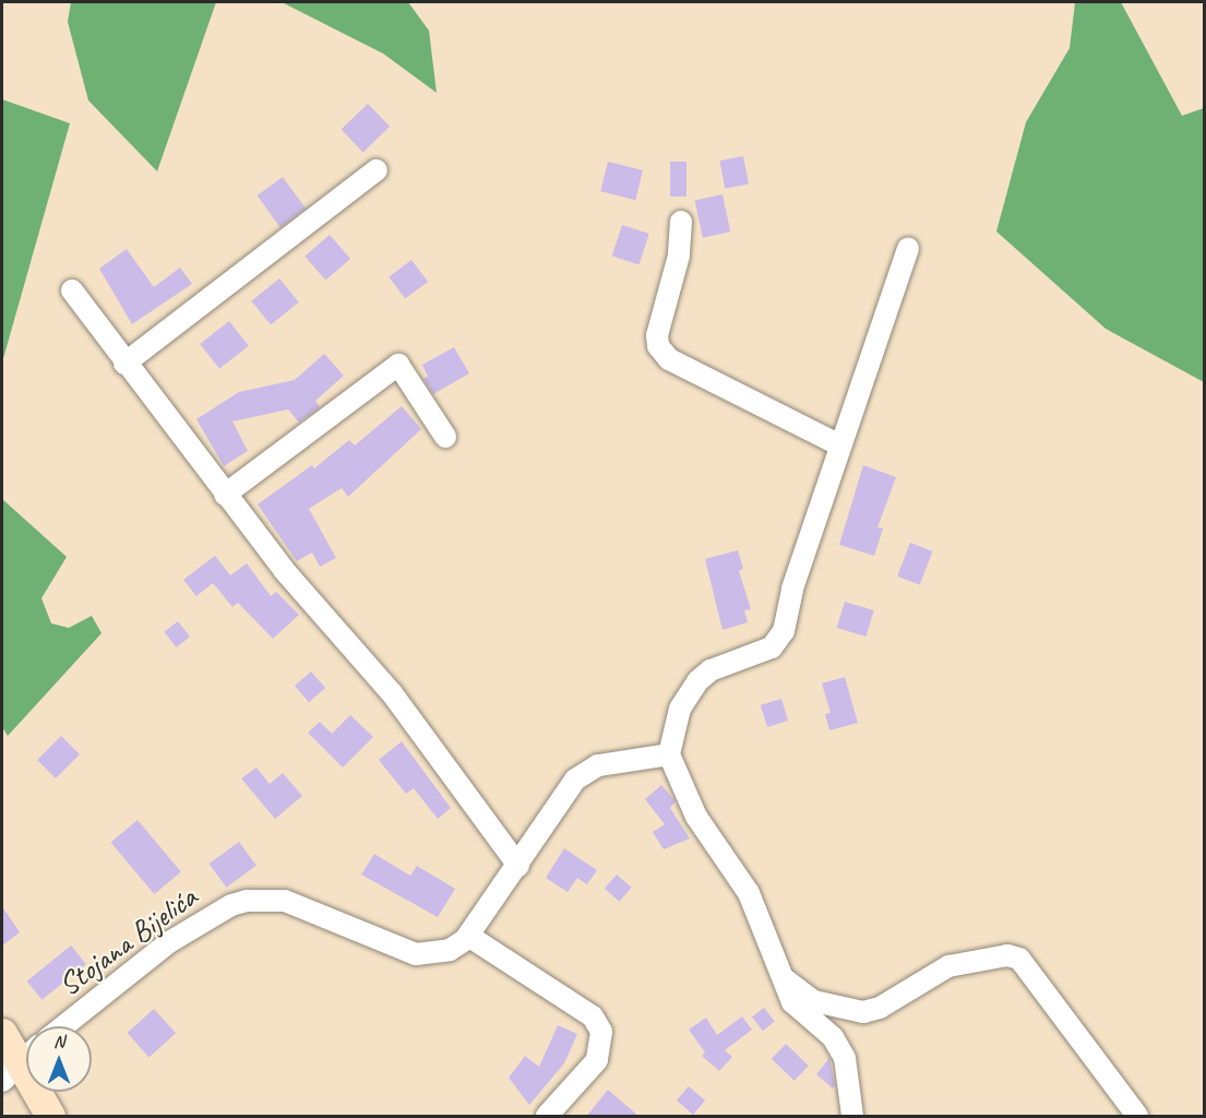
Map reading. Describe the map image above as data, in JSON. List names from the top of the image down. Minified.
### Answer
{"streets":{"street":["Stojana Bijelića"]},"north":"top"}
